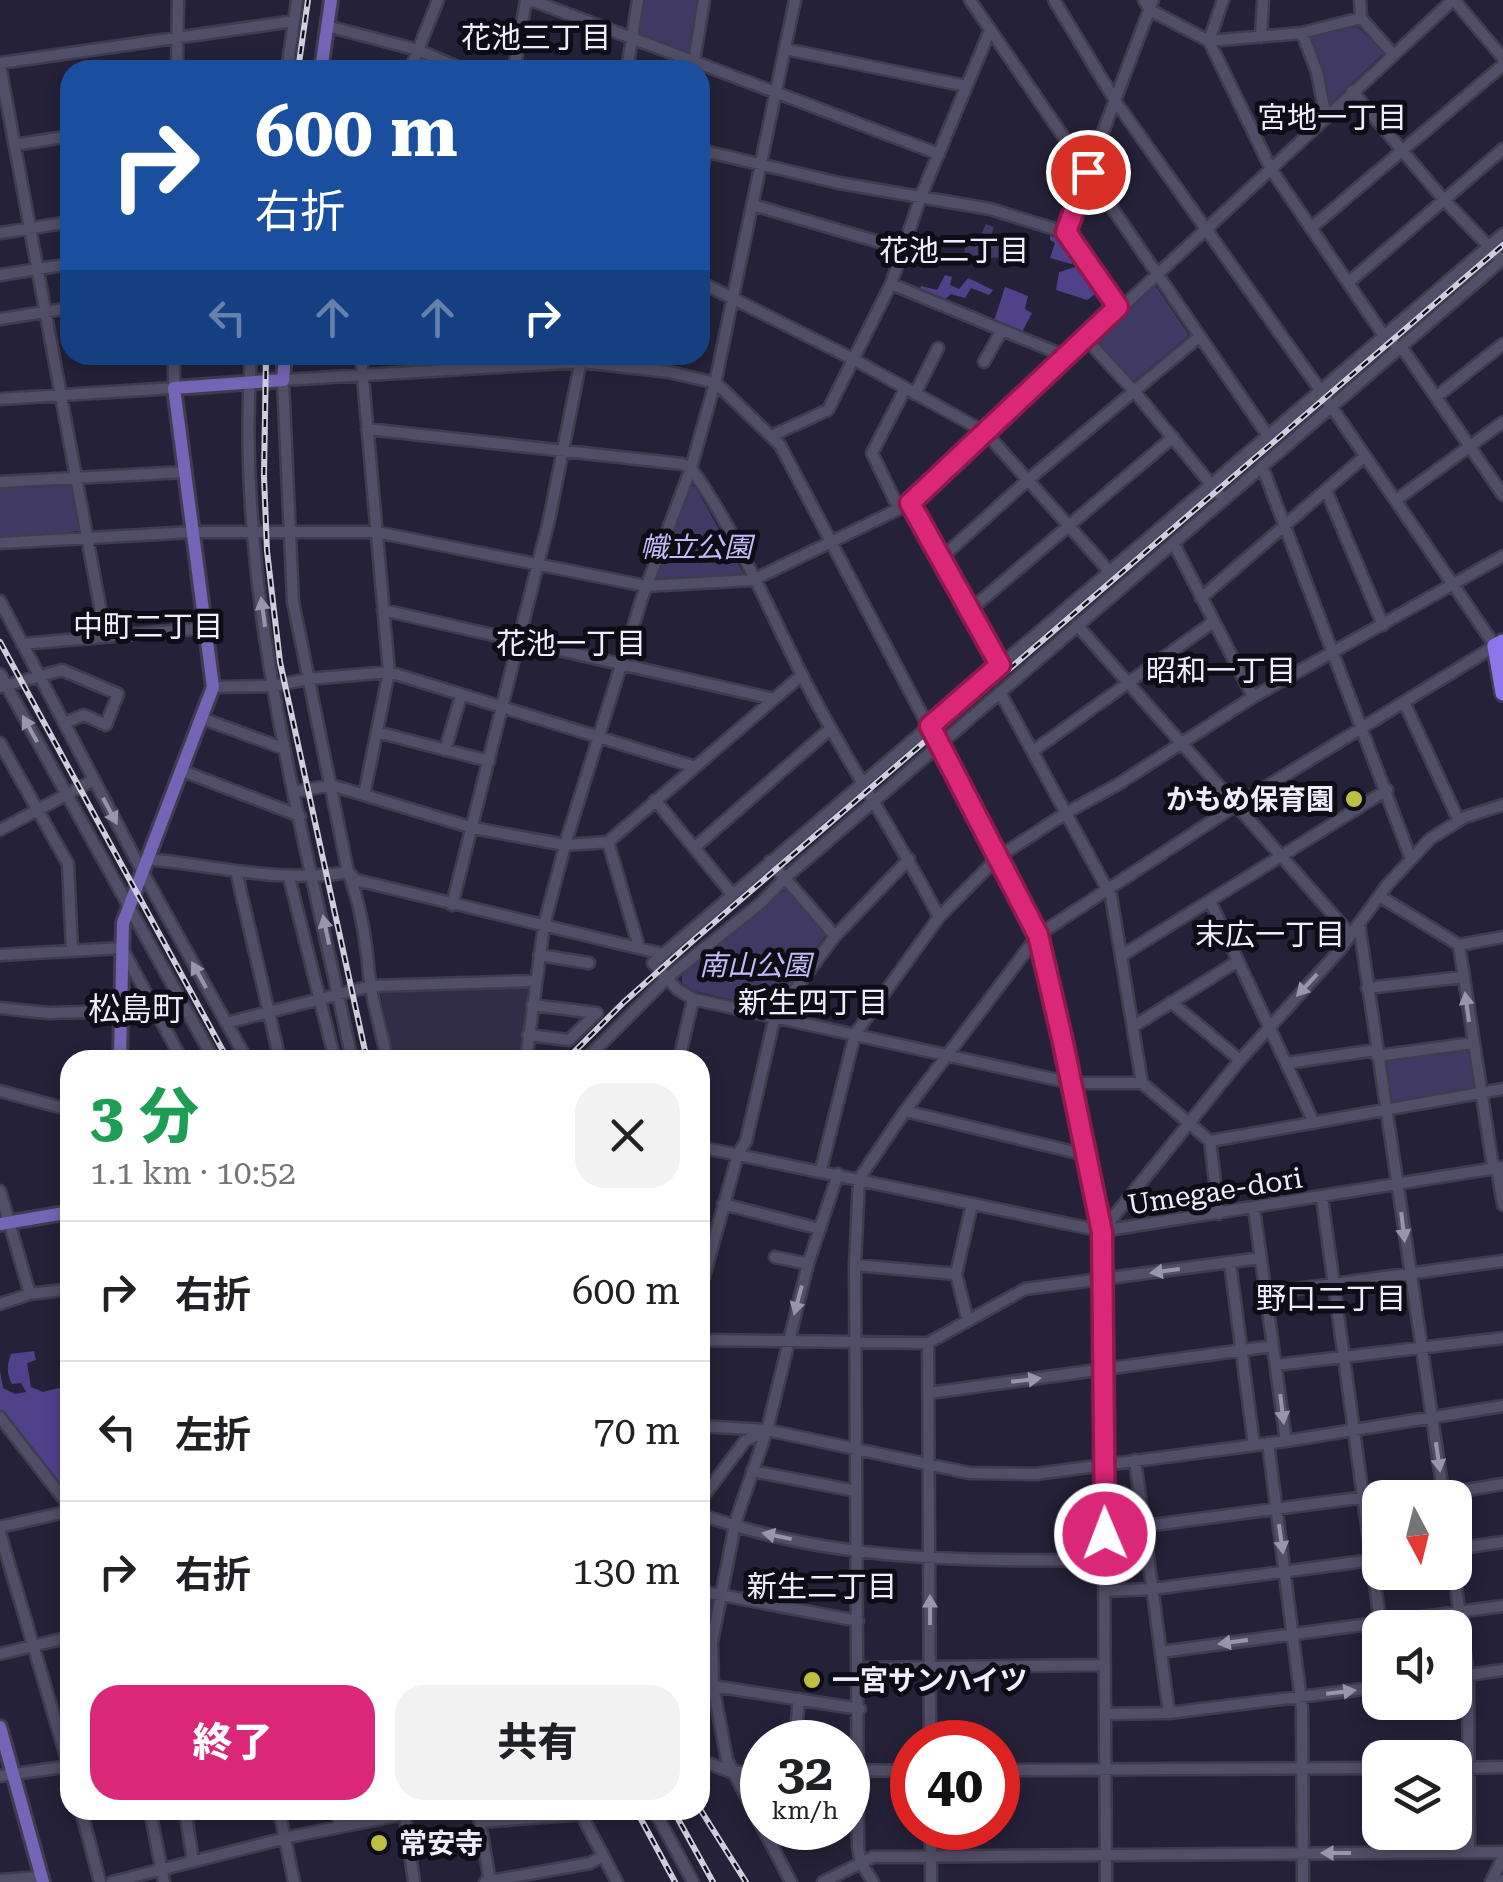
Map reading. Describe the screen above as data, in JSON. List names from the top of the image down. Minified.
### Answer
{"streets":{"street":["Umegae-dori"]},"districts":["花池三丁目","宮地一丁目","花池二丁目","中町二丁目","花池一丁目","昭和一丁目","末広一丁目","新生四丁目","松島町","野口二丁目","新生二丁目"],"parks":["幟立公園","南山公園"],"places":["かもめ保育園","一宮サンハイツ","常安寺"],"north":"bottom","page":{"turn":["600 m","右折"],"heading":["3 分","1.1 km · 10:52"],"list":[{"name":"右折","value":"600 m"},{"name":"左折","value":"70 m"},{"name":"右折","value":"130 m"}],"buttons":["終了","共有"],"speed":"32 km/h","limit":"40"}}
